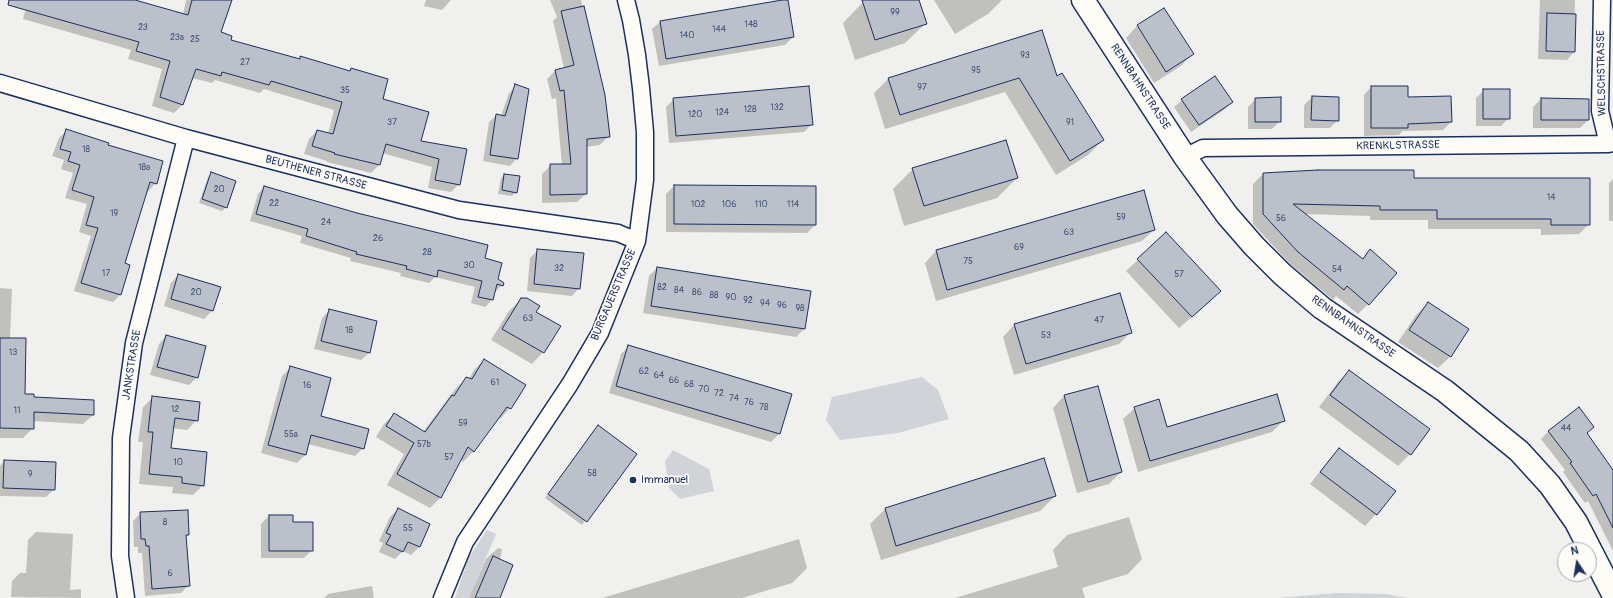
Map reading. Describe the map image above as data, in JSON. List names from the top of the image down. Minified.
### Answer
{"streets":{"street":["WELSCHSTRASSE","RENNBAHNSTRASSE","KRENKLSTRASSE","BEUTHENER STRASSE","BURGAUERSTRASSE","JANKSTRASSE"]},"crossings":[["WELSCHSTRASSE","KRENKLSTRASSE"],["RENNBAHNSTRASSE","KRENKLSTRASSE"],["BEUTHENER STRASSE","BURGAUERSTRASSE"],["BEUTHENER STRASSE","JANKSTRASSE"]],"places":["Immanuel"],"house_numbers":["99","148","23","144","140","23a","25","93","27","95","97","35","132","128","124","120","37","91","18","18a","20","14","22","102","106","110","114","19","59","56","24","63","26","69","28","75","30","32","54","17","57","82","84","20","86","88","90","92","94","96","98","63","47","18","53","13","62","64","66","61","68","16","70","72","74","76","78","12","11","59","44","55a","57b","57","10","58","9","8","55","6"],"north":"top"}
